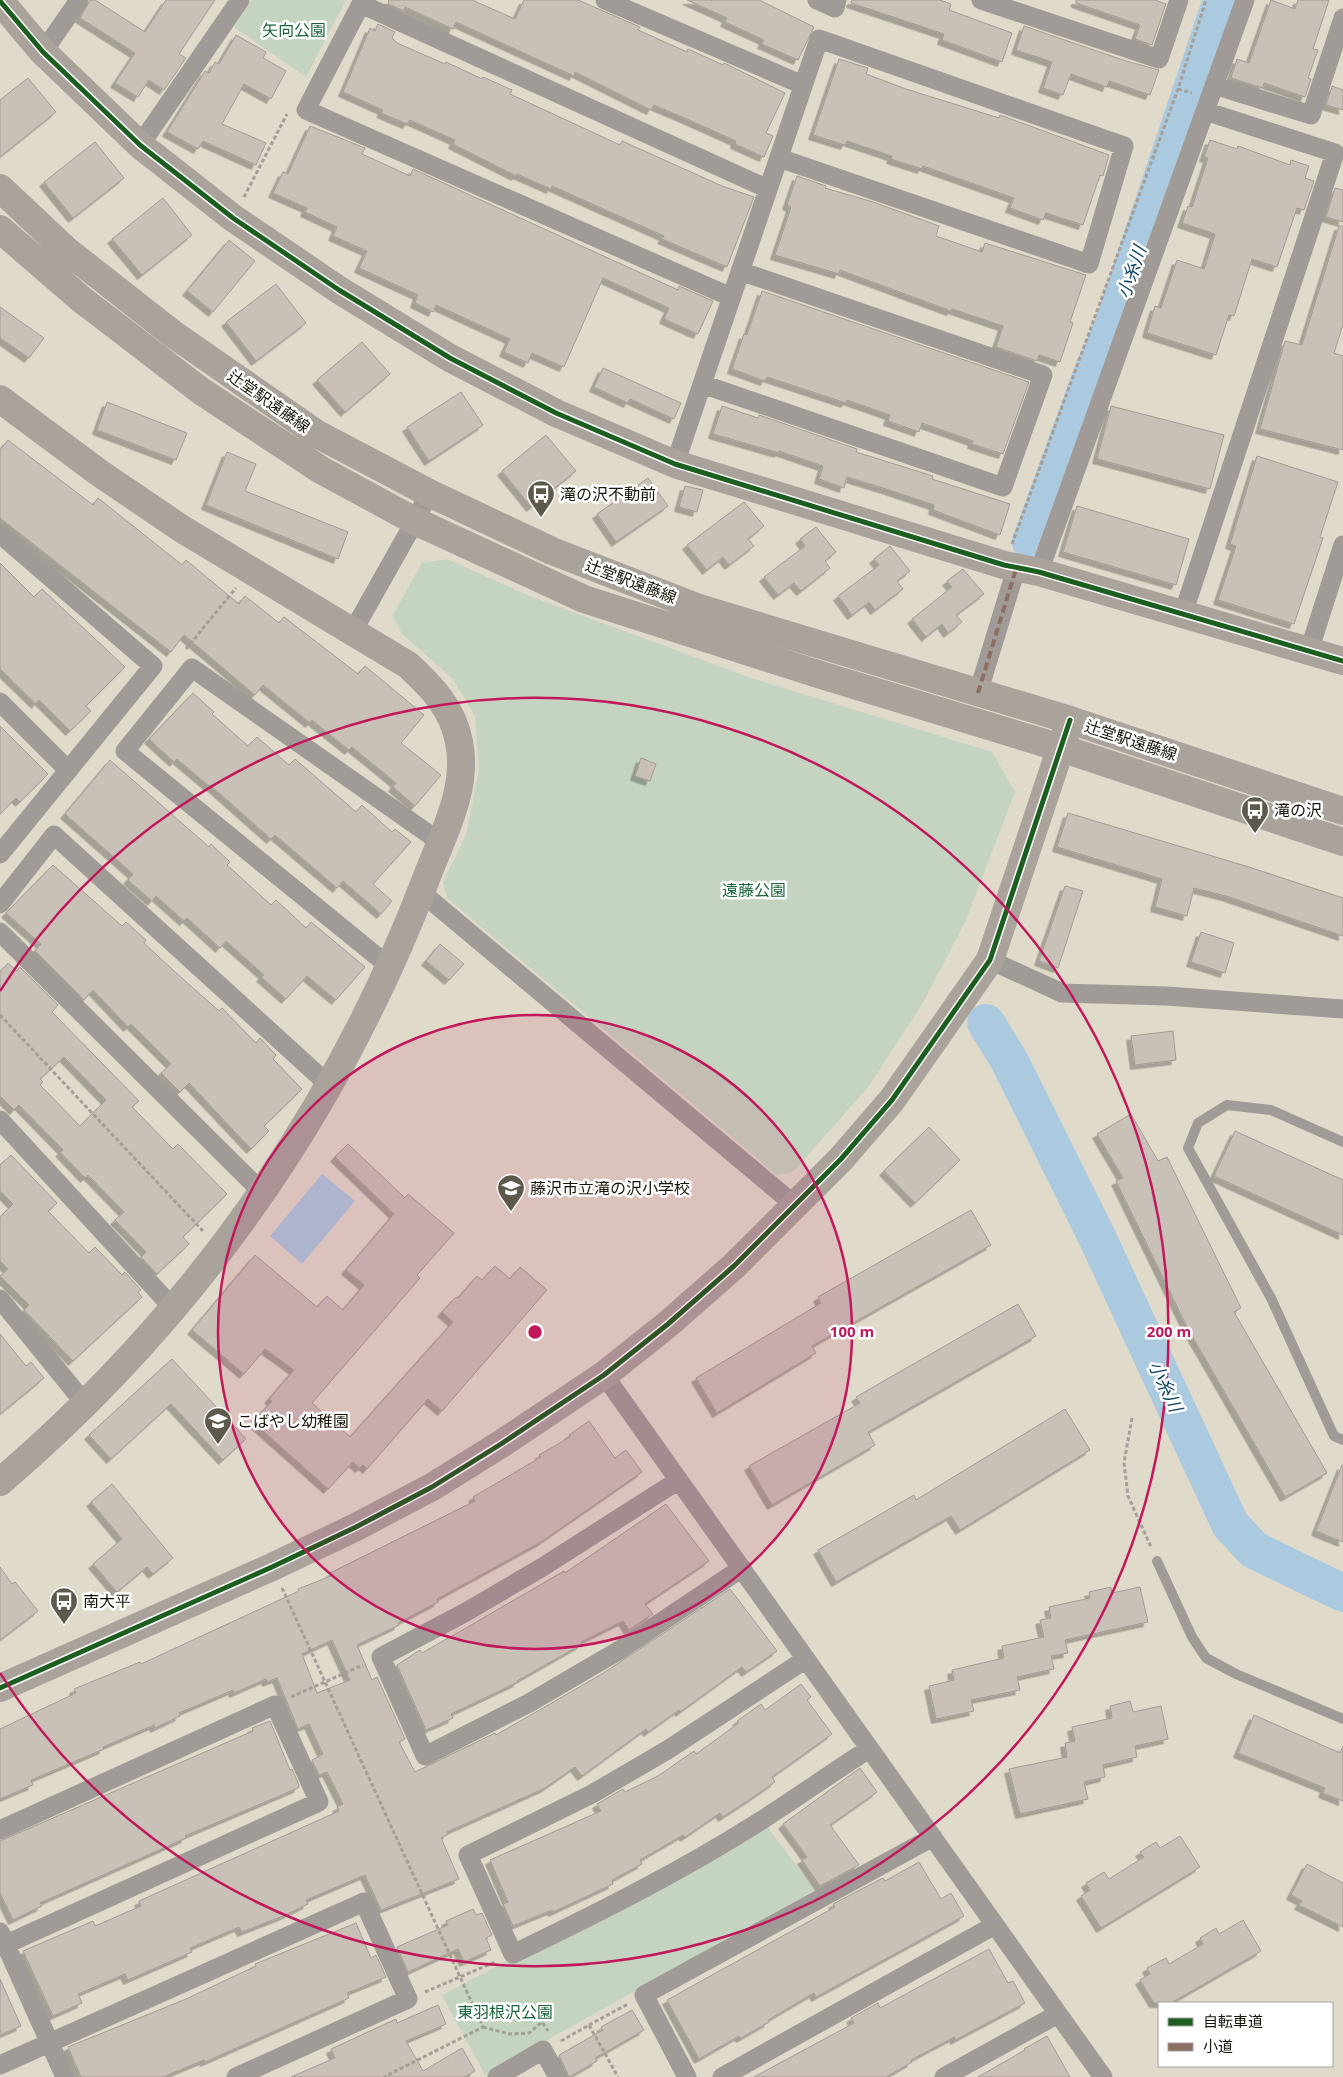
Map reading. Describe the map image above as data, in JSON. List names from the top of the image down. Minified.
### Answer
{"streets":{"street":["辻堂駅遠藤線"]},"water":["小糸川"],"parks":["矢向公園","遠藤公園","東羽根沢公園"],"places":{"bus stop":["滝の沢不動前","滝の沢","南大平"],"school or university":["藤沢市立滝の沢小学校","こばやし幼稚園"]},"legend":["自転車道","小道"],"rings":["100 m","200 m"]}
